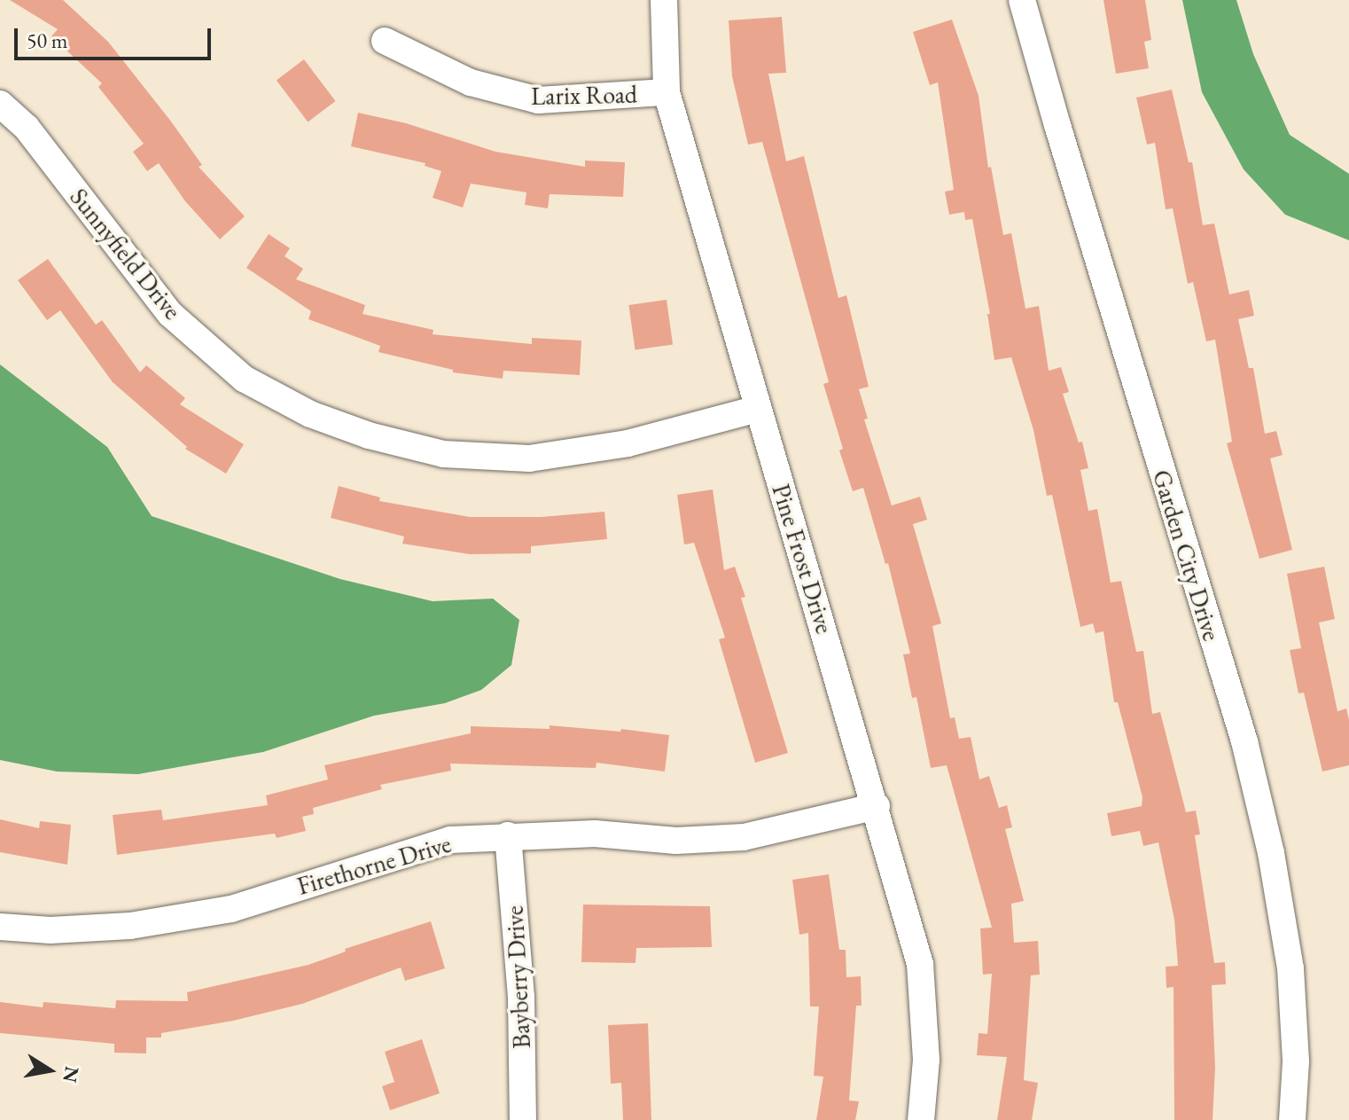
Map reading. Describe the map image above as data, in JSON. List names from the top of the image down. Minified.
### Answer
{"streets":{"street":["Larix Road","Sunnyfield Drive","Garden City Drive","Pine Frost Drive","Firethorne Drive","Bayberry Drive"]},"crossings":[["Larix Road","Pine Frost Drive"],["Sunnyfield Drive","Pine Frost Drive"],["Pine Frost Drive","Firethorne Drive"],["Firethorne Drive","Bayberry Drive"]],"scale_bar":"50 m","north":"right"}
